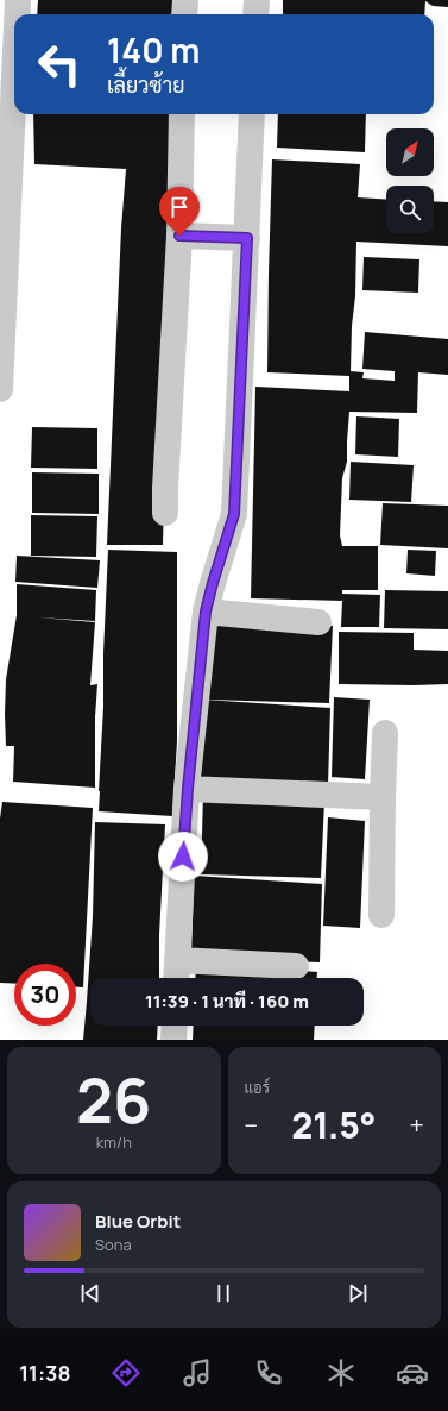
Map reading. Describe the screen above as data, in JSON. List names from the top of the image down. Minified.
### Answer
{"north":"top right","page":{"turn":["140 m","เลี้ยวซ้าย"],"limit":"30","trip":"11:39 · 1 นาที · 160 m","tile":[["26","km/h"],"แอร์"],"heat":["−","21.5°","+"],"song":["Blue Orbit","Sona"],"tabs":"11:38"}}
